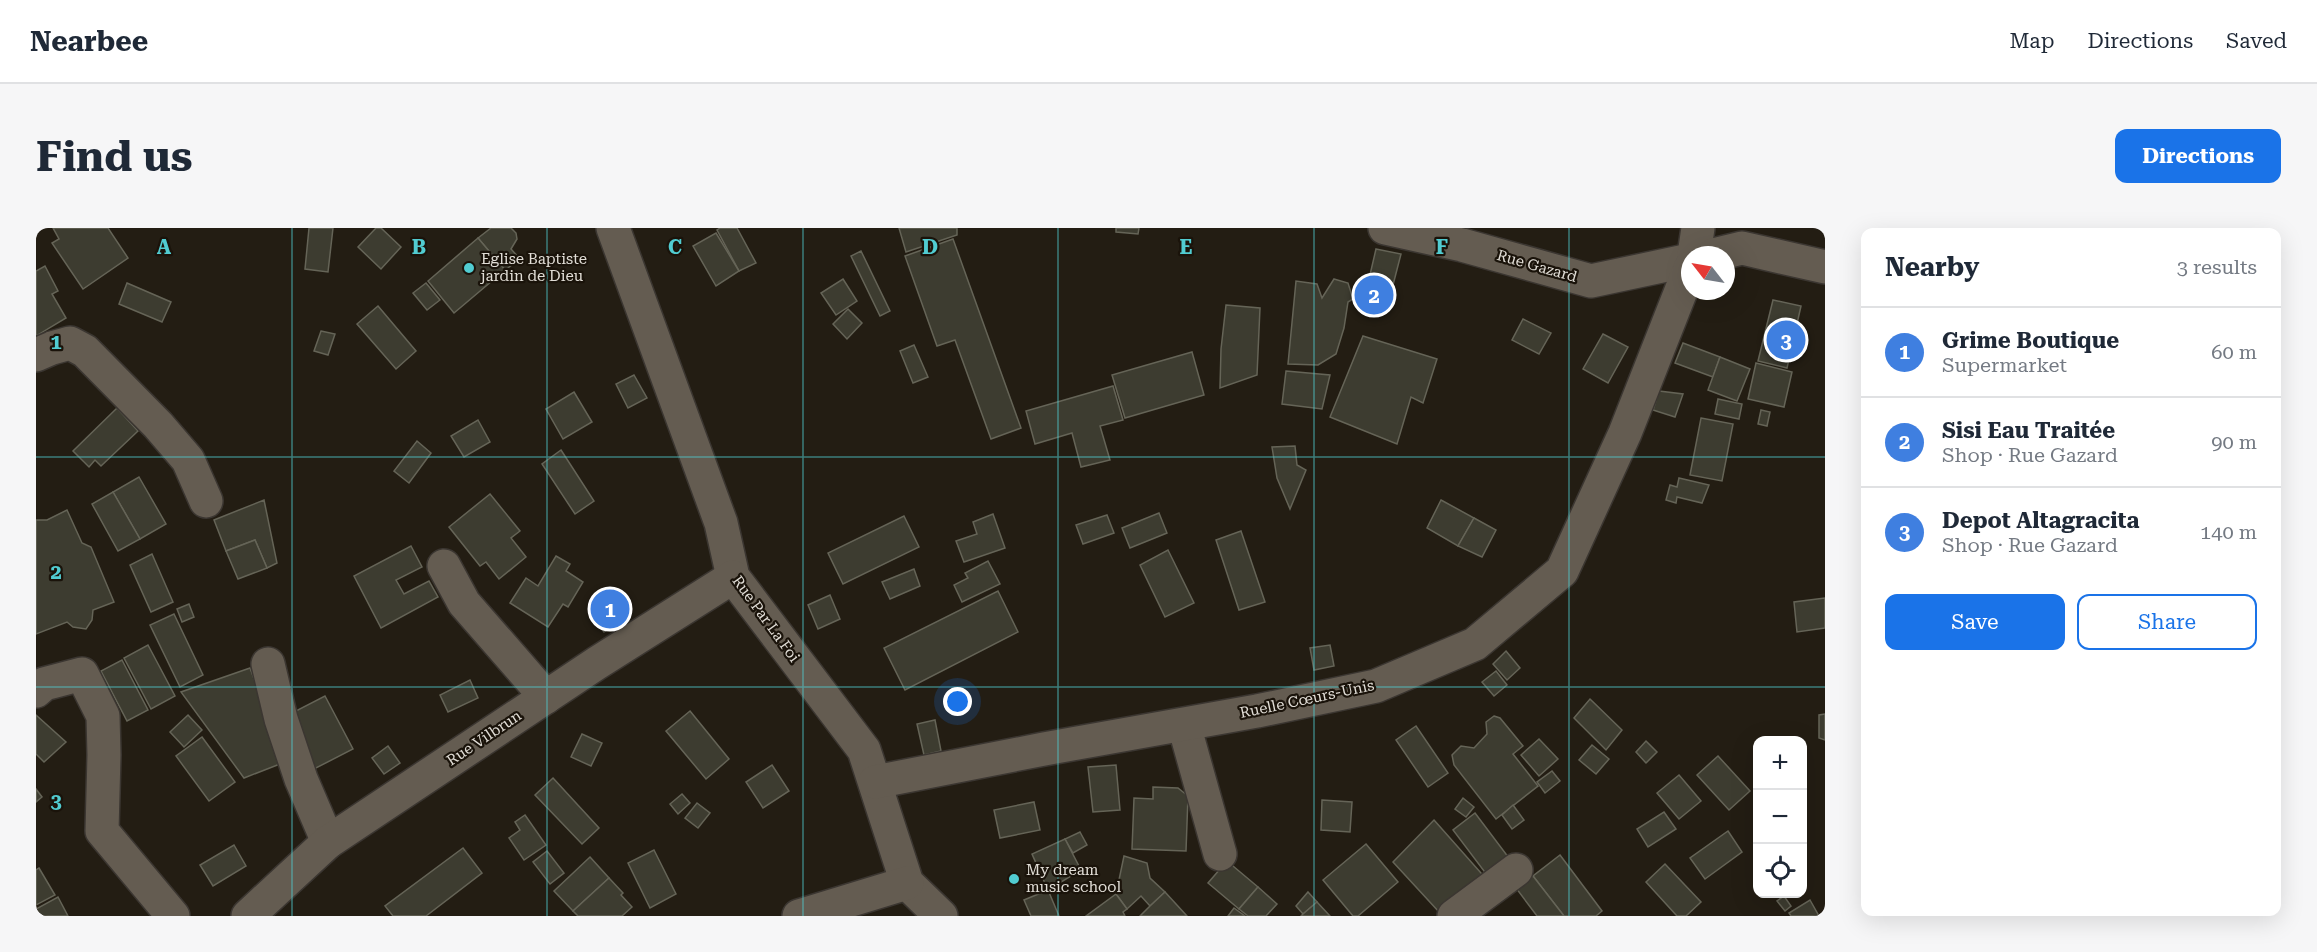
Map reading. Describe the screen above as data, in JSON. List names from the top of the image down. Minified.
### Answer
{"streets":{"street":["Rue Gazard","Rue Par La Foi","Ruelle Cœurs-Unis","Rue Vilbrun"]},"crossings":[["Rue Par La Foi","Ruelle Cœurs-Unis"],["Rue Par La Foi","Rue Vilbrun"]],"places":["Eglise Baptiste jardin de Dieu","My dream music school"],"north":"top left","page":{"header":"Nearbee","nav":["Map","Directions","Saved"],"buttons":["Directions",["Save","Share"]],"title":"Find us","heading":["Nearby","3 results"],"pins":["2","3","1"],"list":[{"mark":"1","name":"Grime Boutique","note":"Supermarket","value":"60 m"},{"mark":"2","name":"Sisi Eau Traitée","note":"Shop · Rue Gazard","value":"90 m"},{"mark":"3","name":"Depot Altagracita","note":"Shop · Rue Gazard","value":"140 m"}],"map_buttons":["+","−"]},"grid":{"columns":["A","B","C","D","E","F"],"rows":["1","2","3"]}}
